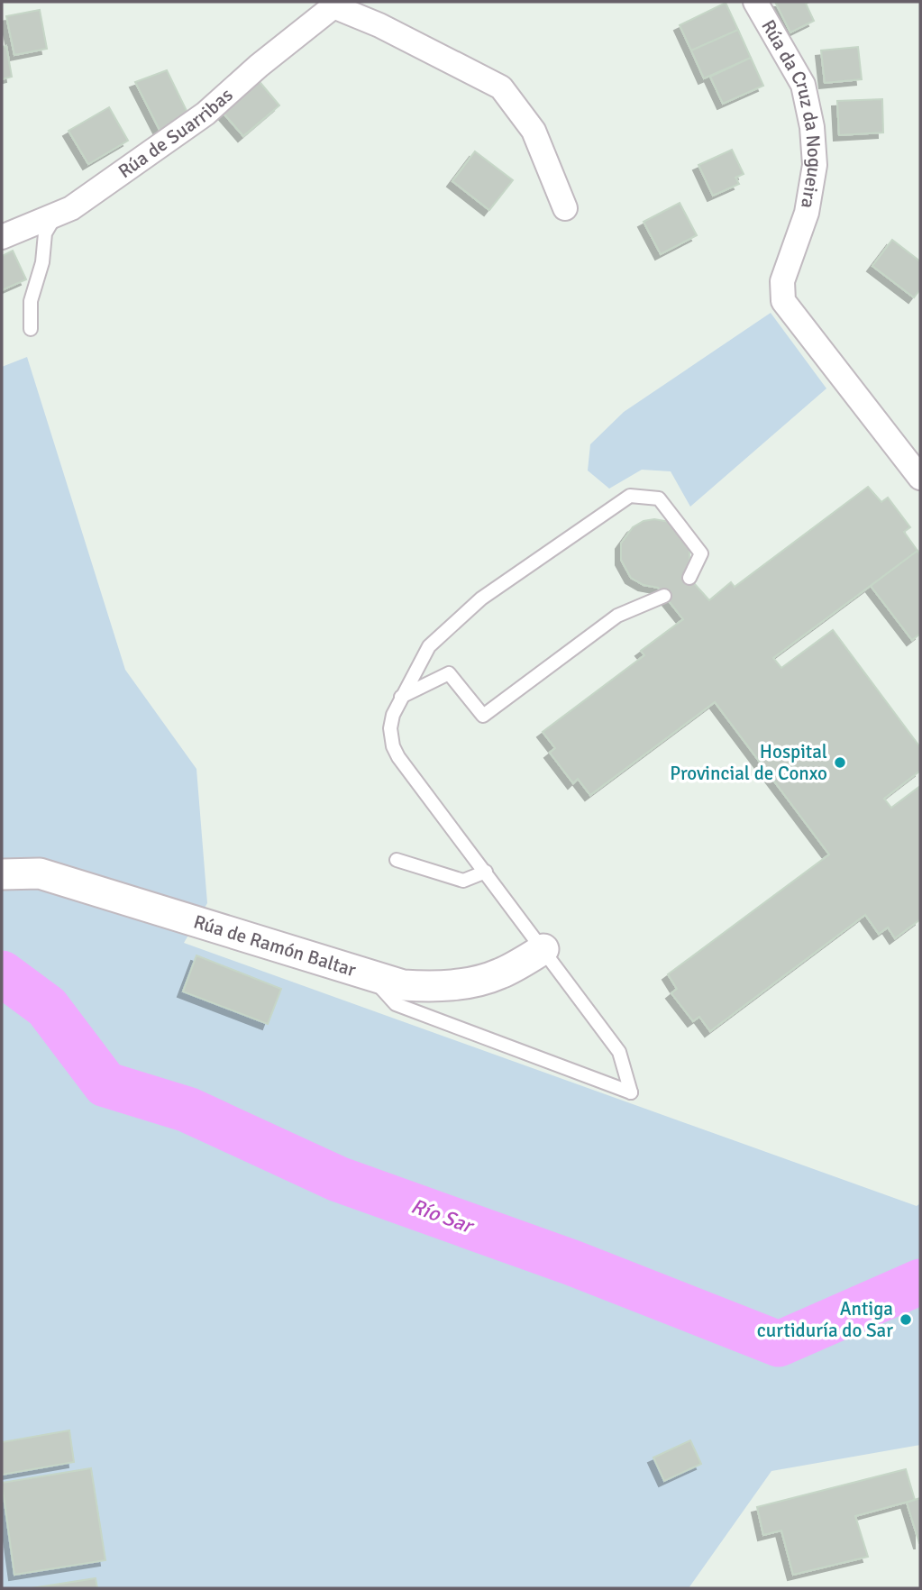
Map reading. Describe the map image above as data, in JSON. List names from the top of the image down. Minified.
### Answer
{"streets":{"street":["Rúa da Cruz da Nogueira","Rúa de Suarribas","Rúa de Ramón Baltar"]},"water":["Río Sar"],"places":["Hospital Provincial de Conxo","Antiga curtiduría do Sar"]}
